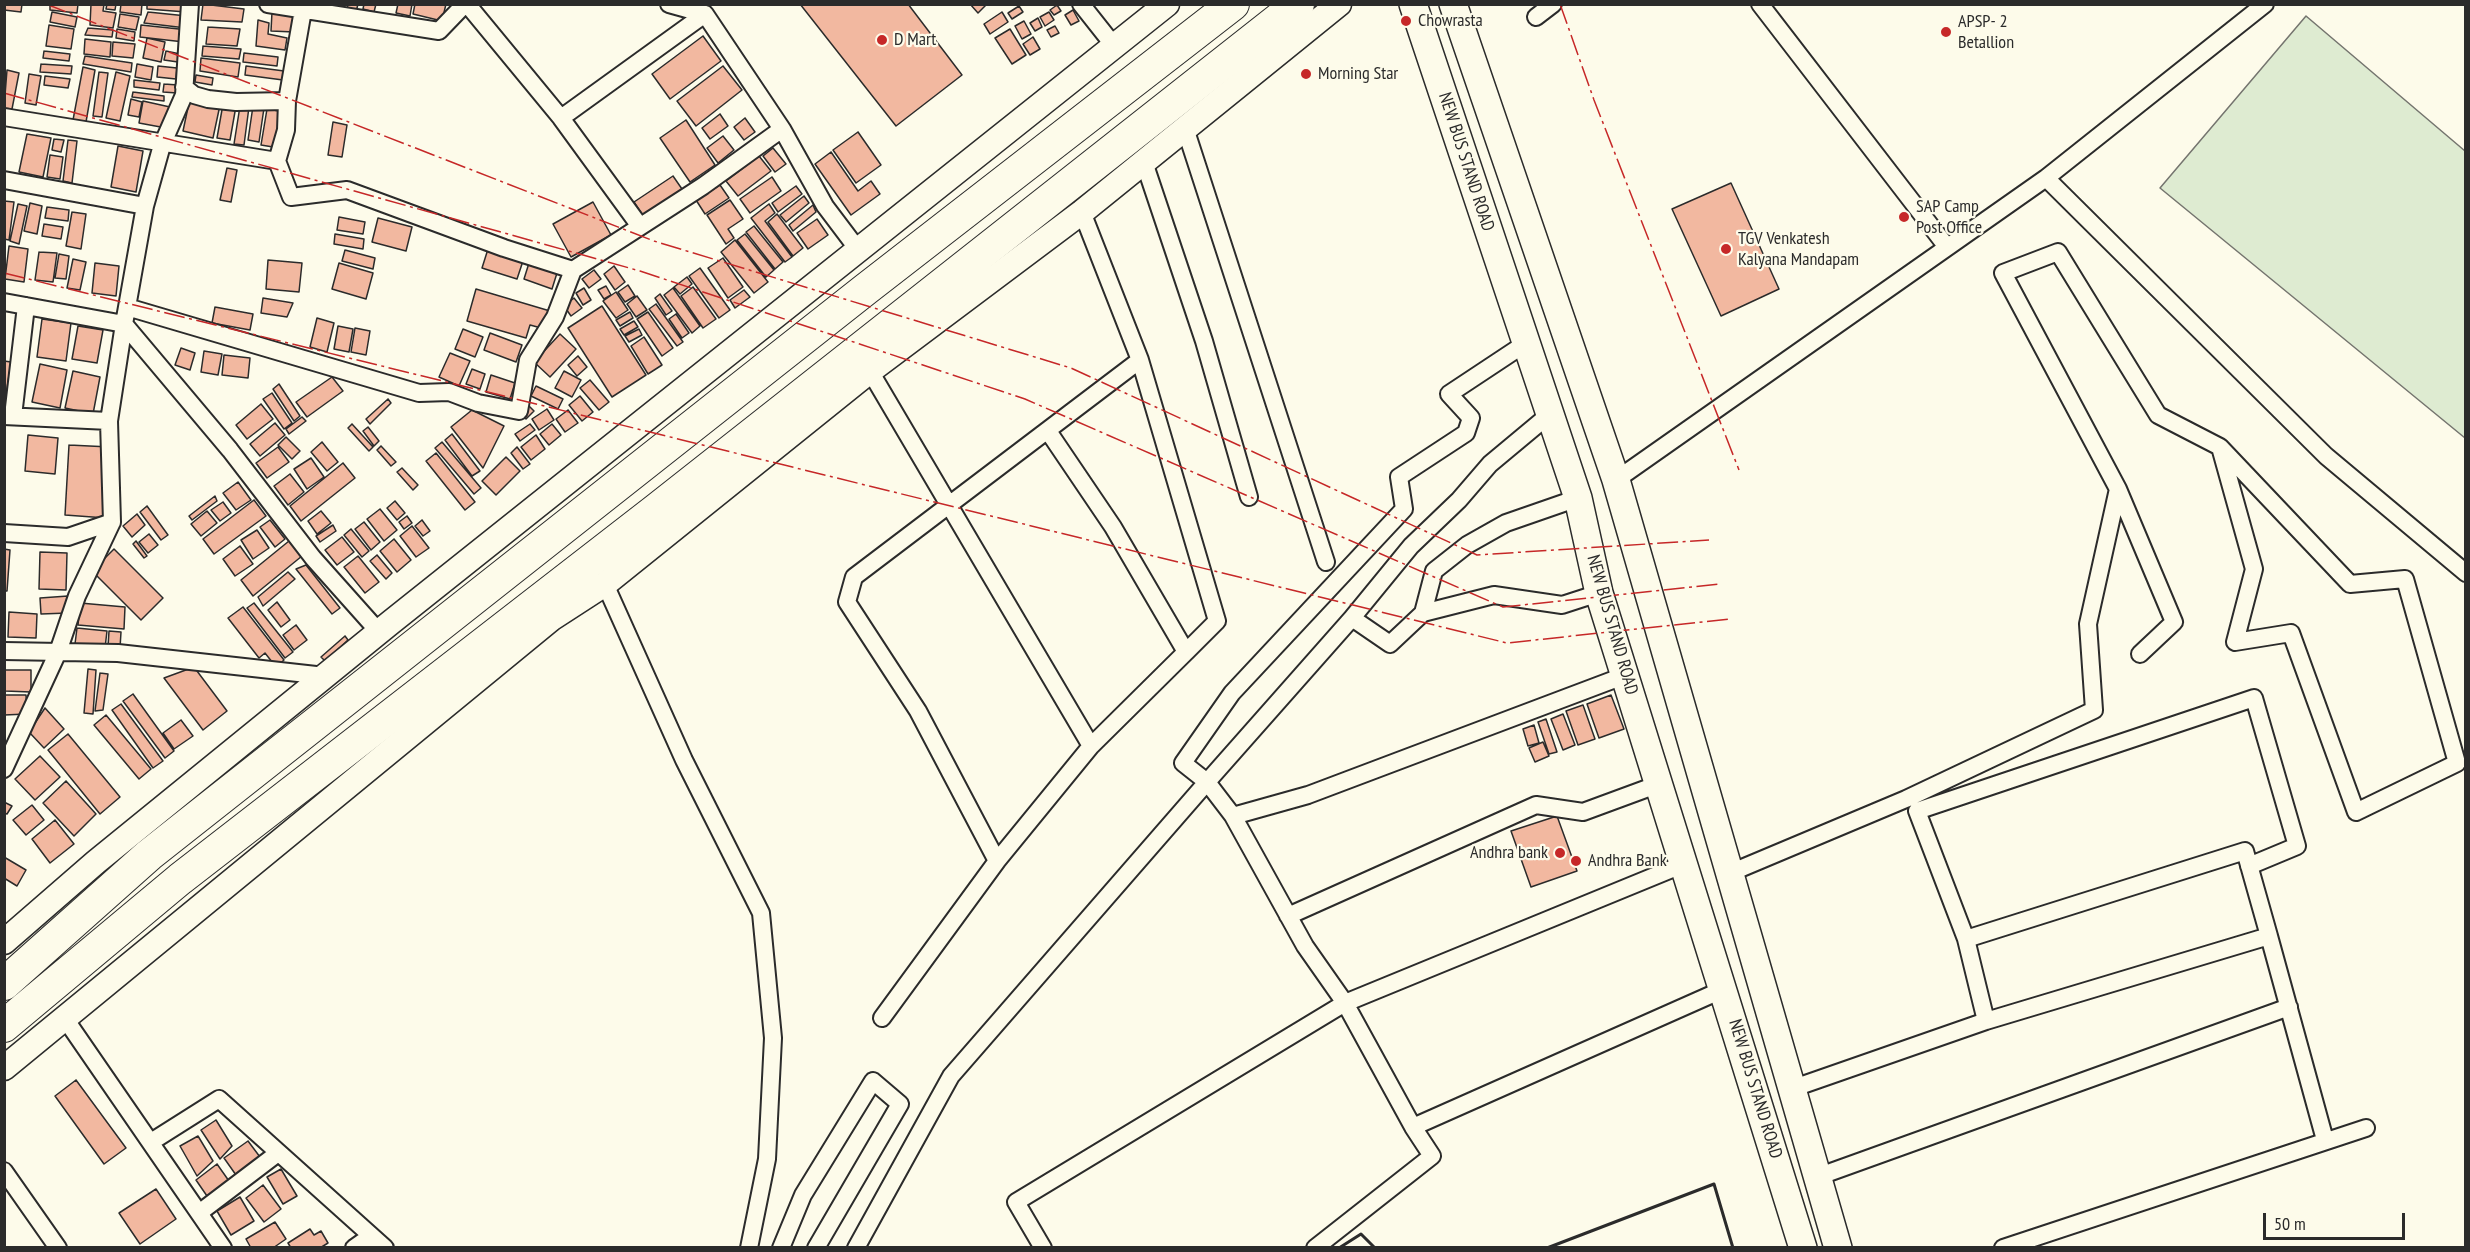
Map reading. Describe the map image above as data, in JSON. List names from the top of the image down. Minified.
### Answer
{"streets":{"main road":["NEW BUS STAND ROAD"]},"places":["Chowrasta","APSP- 2 Betallion","D Mart","Morning Star","SAP Camp Post Office","TGV Venkatesh Kalyana Mandapam","Andhra bank","Andhra Bank"],"scale_bar":"50 m"}
